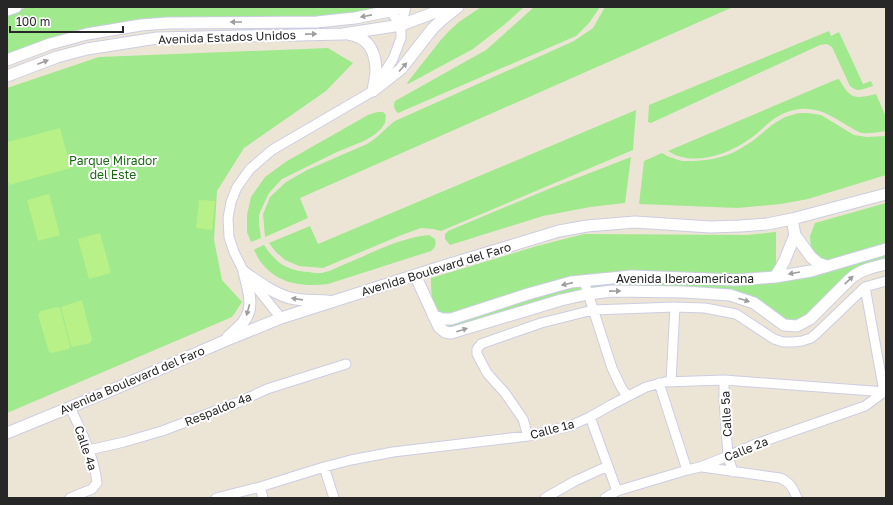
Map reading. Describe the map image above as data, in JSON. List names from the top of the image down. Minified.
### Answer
{"streets":{"street":["Avenida Estados Unidos","Avenida Boulevard del Faro","Avenida Iberoamericana","Respaldo 4a","Calle 5a","Calle 1a","Calle 4a","Calle 2a"]},"crossings":[["Avenida Boulevard del Faro","Avenida Iberoamericana"],["Avenida Boulevard del Faro","Calle 4a"],["Respaldo 4a","Calle 4a"],["Calle 5a","Calle 1a"],["Calle 5a","Calle 2a"],["Calle 1a","Calle 2a"]],"parks":["Parque Mirador del Este"],"scale_bar":"100 m"}
